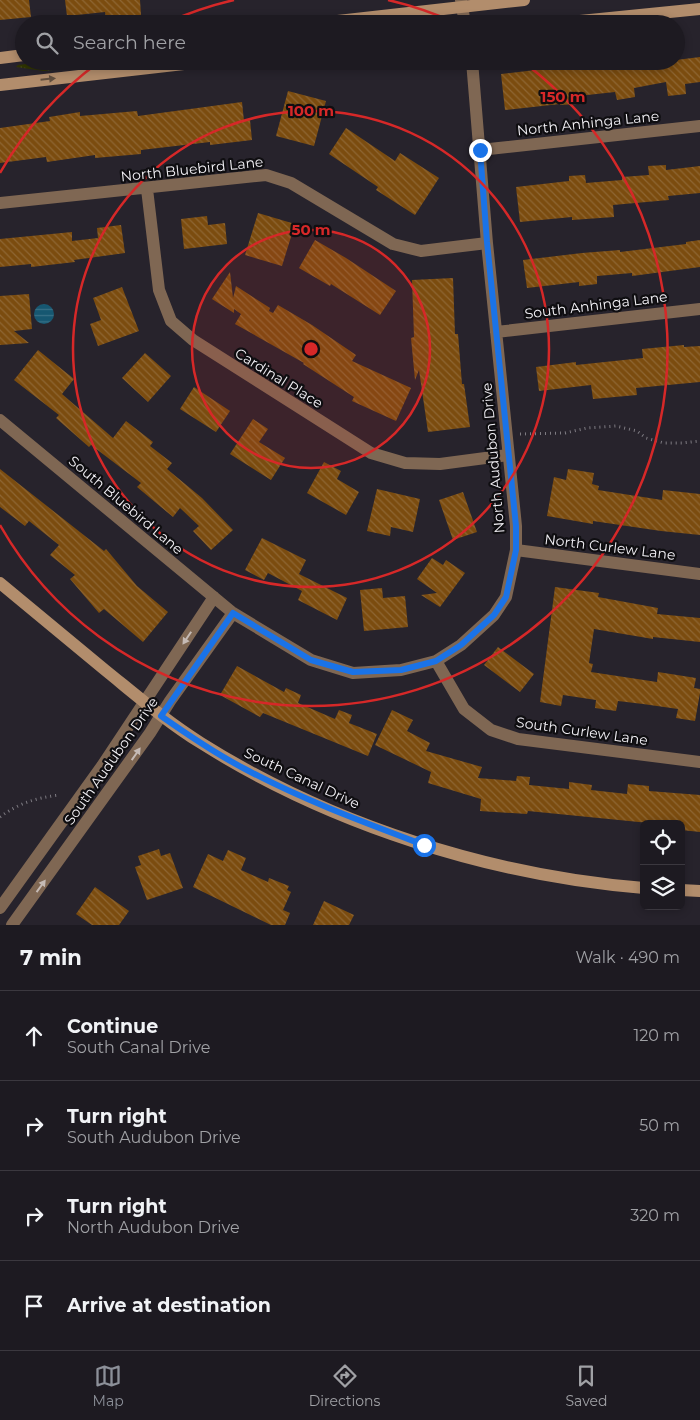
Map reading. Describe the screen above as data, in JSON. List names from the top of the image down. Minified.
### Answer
{"streets":{"street":["North Anhinga Lane","North Bluebird Lane","South Anhinga Lane","Cardinal Place","North Audubon Drive","South Bluebird Lane","North Curlew Lane","South Curlew Lane","South Audubon Drive","South Canal Drive"]},"crossings":[["North Anhinga Lane","North Audubon Drive"],["North Bluebird Lane","Cardinal Place"],["North Bluebird Lane","North Audubon Drive"],["South Anhinga Lane","North Audubon Drive"],["Cardinal Place","North Audubon Drive"],["North Audubon Drive","South Bluebird Lane"],["North Audubon Drive","North Curlew Lane"],["North Audubon Drive","South Curlew Lane"],["North Audubon Drive","South Audubon Drive"],["South Bluebird Lane","South Audubon Drive"],["South Audubon Drive","South Canal Drive"]],"page":{"search":"Search here","heading":["7 min","Walk · 490 m"],"list":[["Continue","South Canal Drive","120 m"],["Turn right","South Audubon Drive","50 m"],["Turn right","North Audubon Drive","320 m"],"Arrive at destination"],"nav":["Map","Directions","Saved"]},"rings":["150 m","100 m","50 m"]}
